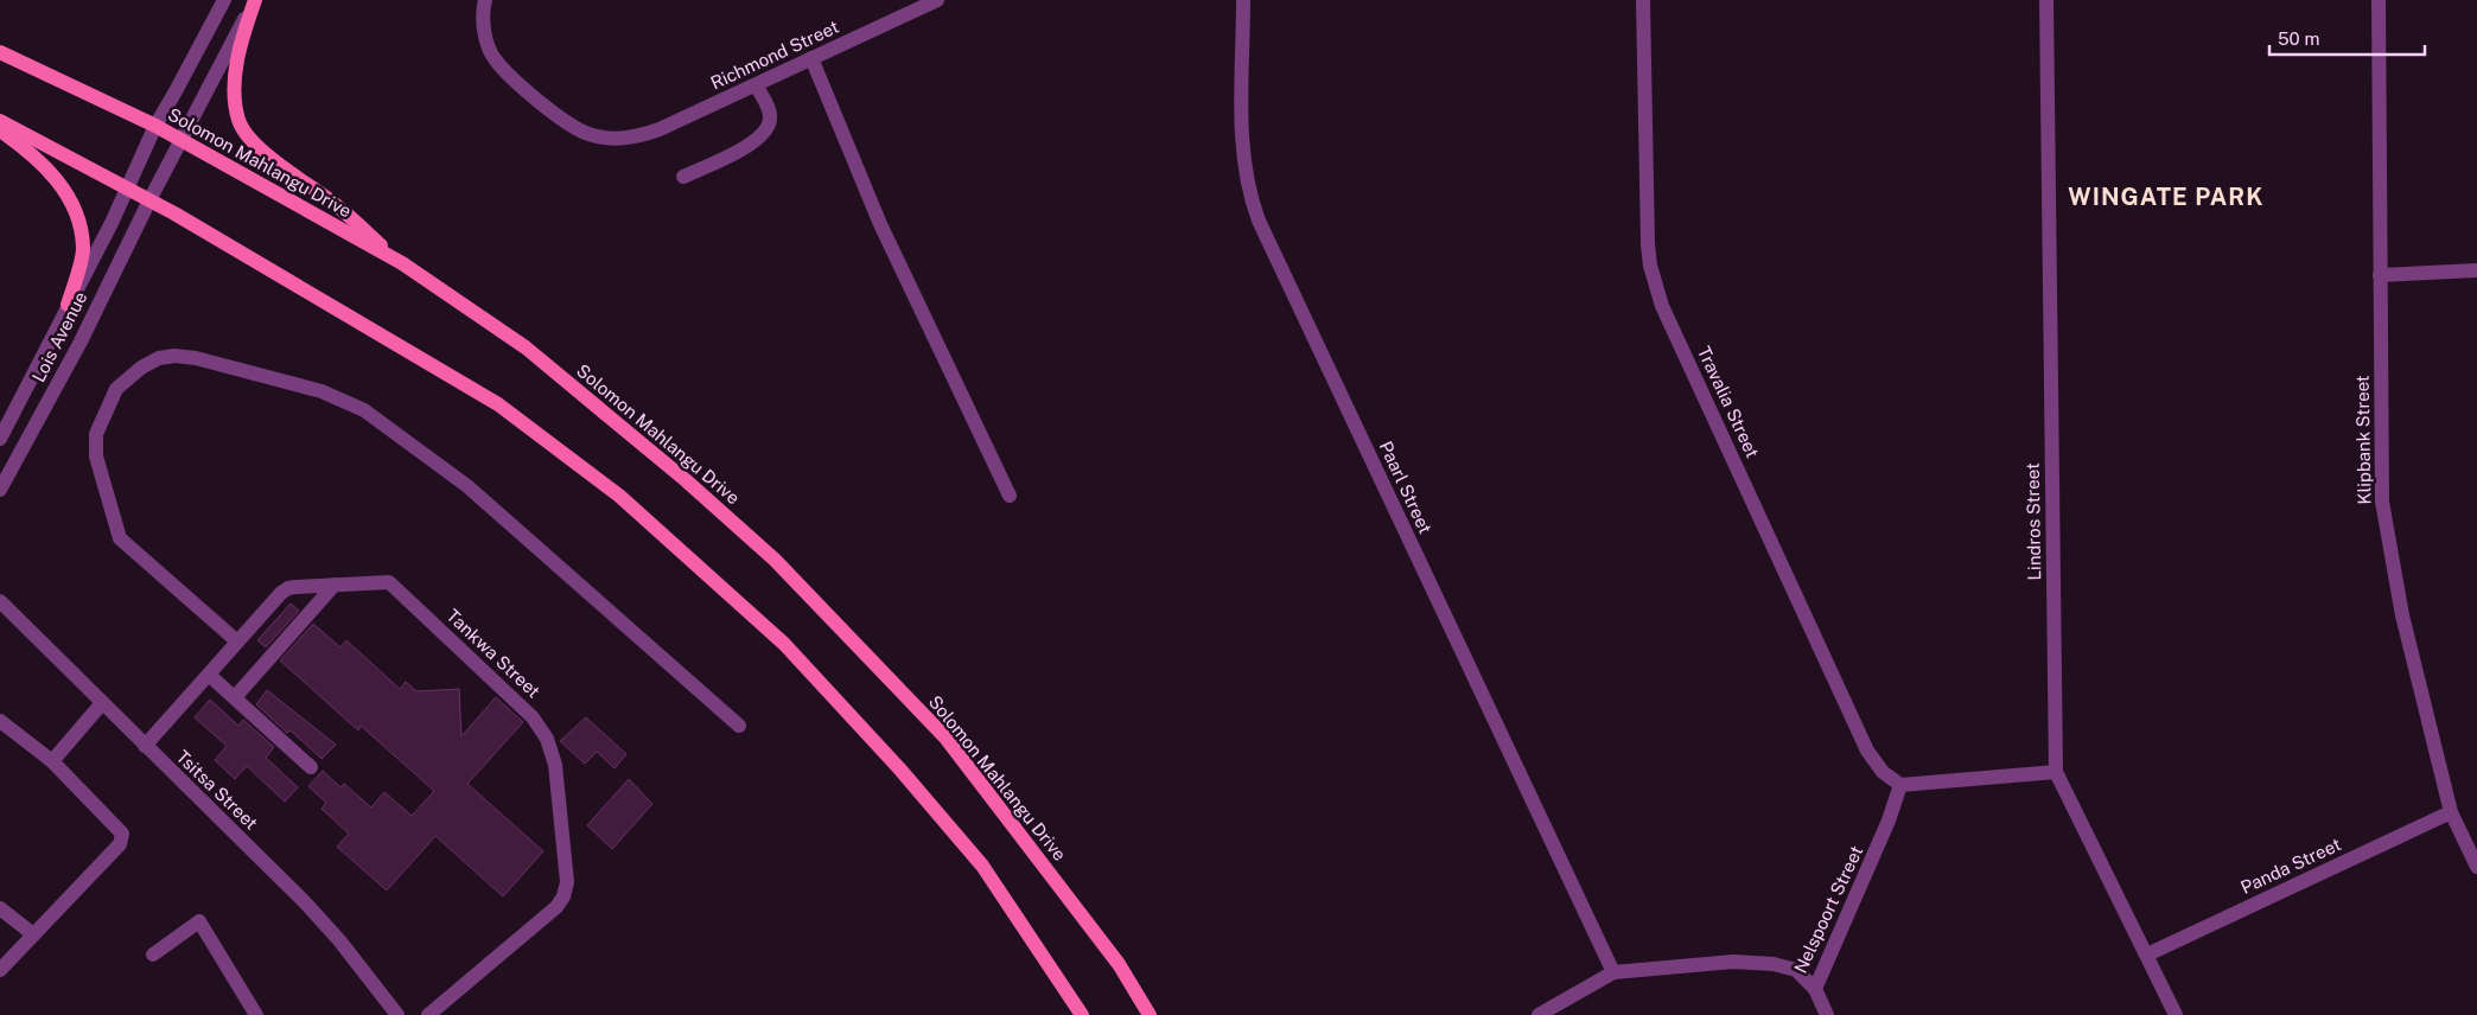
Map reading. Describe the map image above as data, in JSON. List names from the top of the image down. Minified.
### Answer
{"streets":{"main road":["Solomon Mahlangu Drive"],"street":["Richmond Street","Lois Avenue","Travalia Street","Klipbank Street","Paarl Street","Lindros Street","Tankwa Street","Tsitsa Street","Panda Street","Nelspoort Street"]},"crossings":[["Solomon Mahlangu Drive","Lois Avenue"],["Travalia Street","Nelspoort Street"],["Klipbank Street","Panda Street"],["Paarl Street","Nelspoort Street"],["Lindros Street","Panda Street"],["Tankwa Street","Tsitsa Street"]],"districts":["WINGATE PARK"],"scale_bar":"50 m"}
